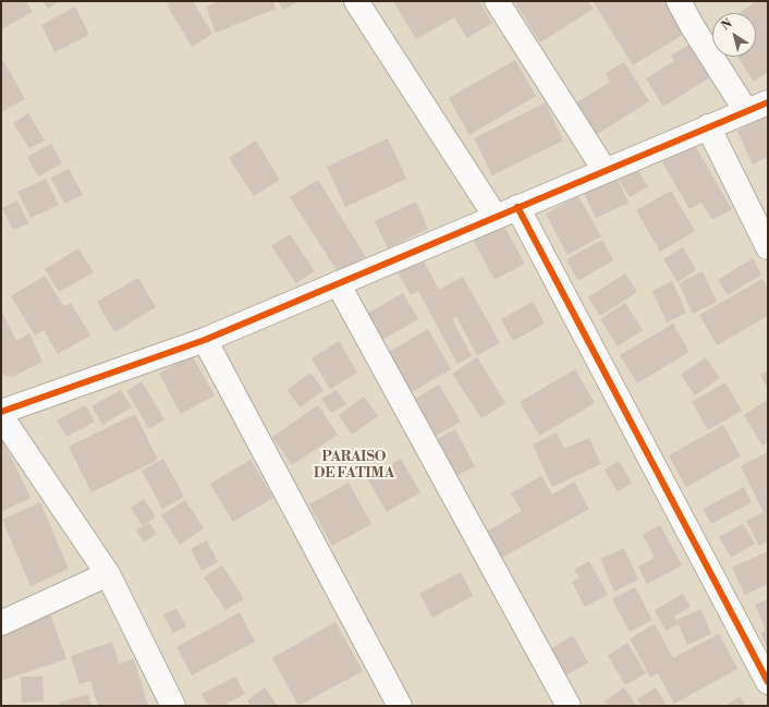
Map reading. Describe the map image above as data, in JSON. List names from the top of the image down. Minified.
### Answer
{"districts":["PARAISO DE FATIMA"],"north":"top left"}
